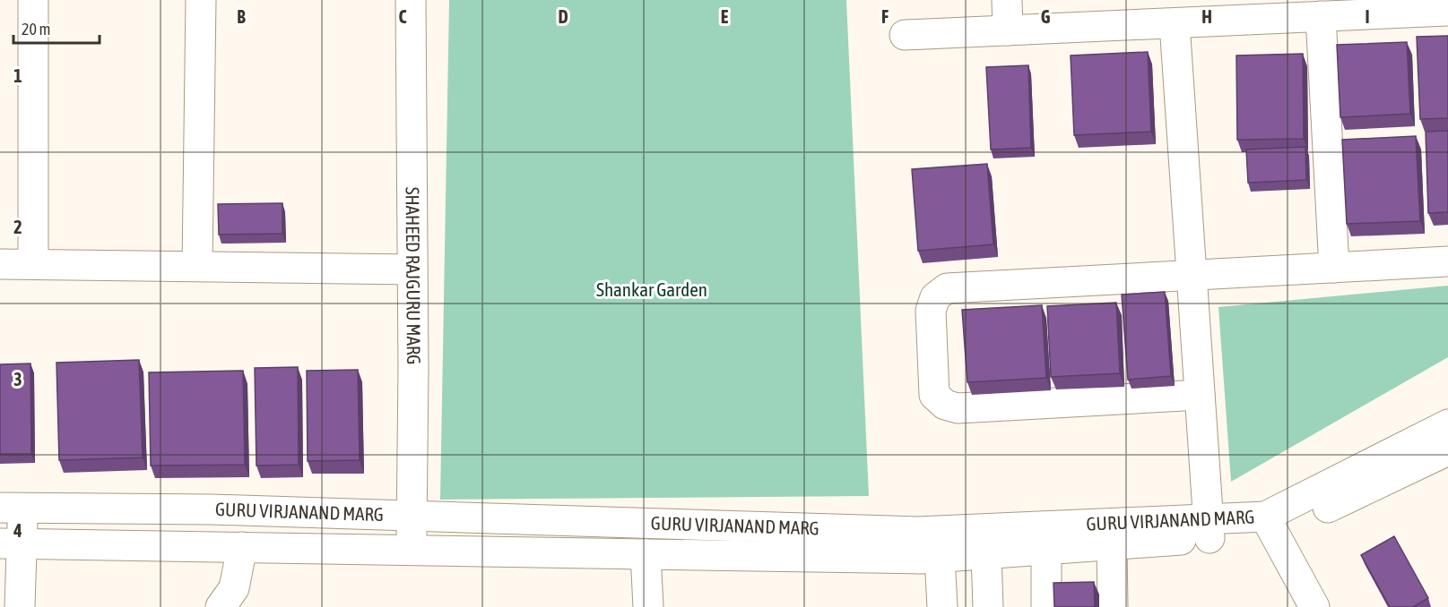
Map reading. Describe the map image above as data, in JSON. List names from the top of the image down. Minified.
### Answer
{"streets":{"street":["SHAHEED RAJGURU MARG","GURU VIRJANAND MARG"]},"crossings":[["SHAHEED RAJGURU MARG","GURU VIRJANAND MARG"]],"parks":["Shankar Garden"],"scale_bar":"20 m","grid":{"columns":["B","C","D","E","F","G","H","I"],"rows":["1","2","3","4"]}}
